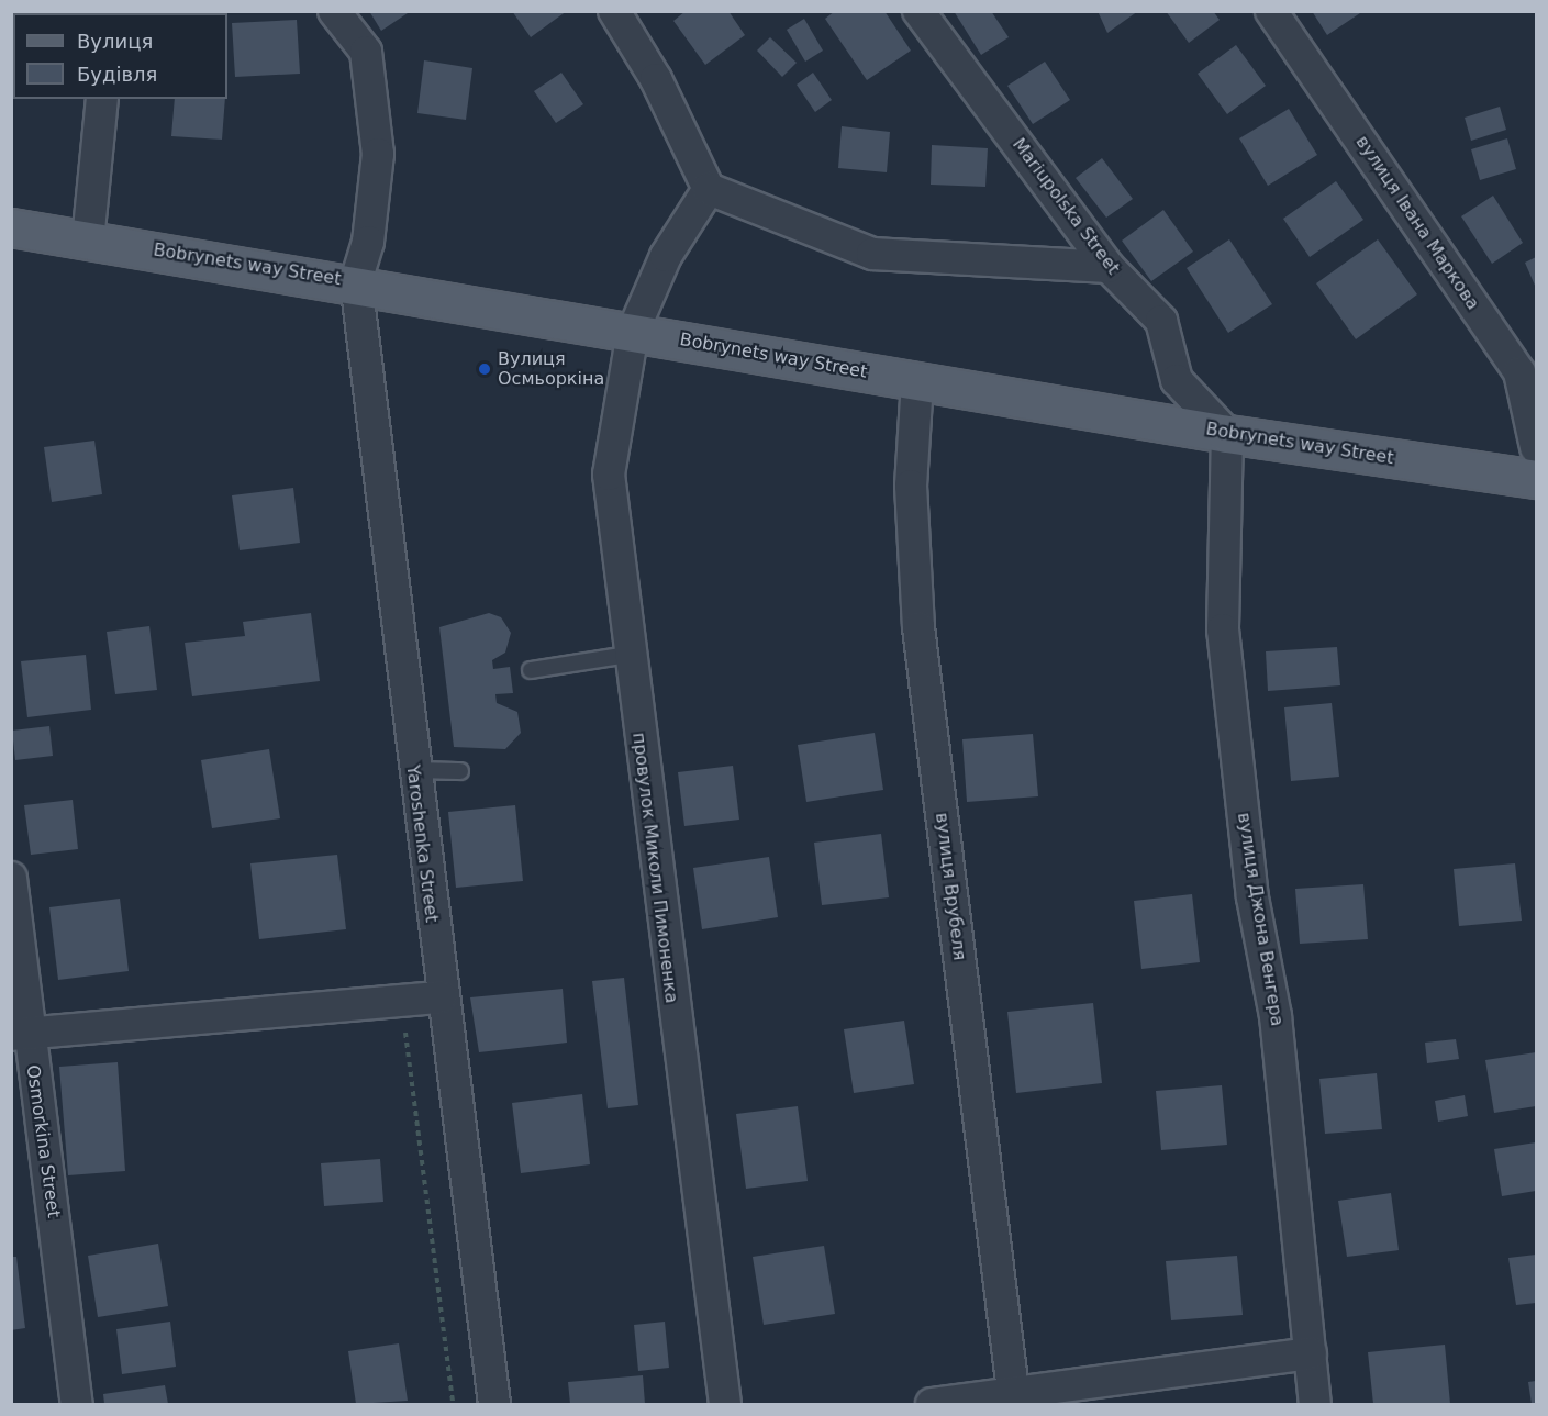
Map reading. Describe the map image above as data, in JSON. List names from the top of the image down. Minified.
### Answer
{"streets":{"main road":["Bobrynets way Street"],"street":["Mariupolska Street","вулиця Івана Маркова","Yaroshenka Street","провулок Миколи Пимоненка","вулиця Врубеля","вулиця Джона Венгера","Osmorkina Street"]},"crossings":[["Mariupolska Street","Bobrynets way Street"],["Mariupolska Street","вулиця Джона Венгера"],["Bobrynets way Street","Yaroshenka Street"],["Bobrynets way Street","провулок Миколи Пимоненка"],["Bobrynets way Street","вулиця Врубеля"],["Bobrynets way Street","вулиця Джона Венгера"]],"places":["Вулиця Осмьоркіна"],"legend":["Вулиця","Будівля"]}
